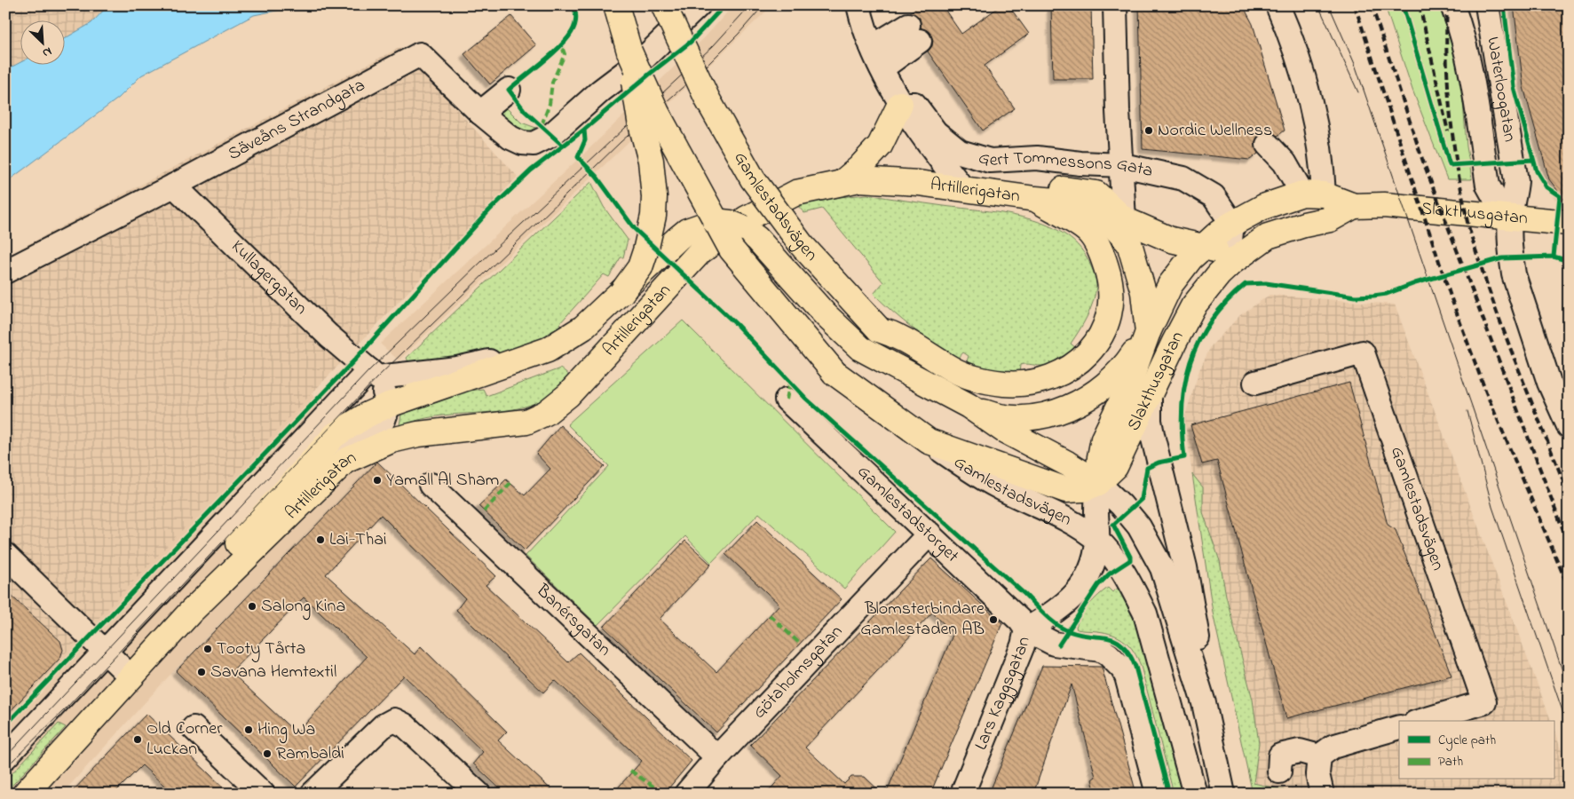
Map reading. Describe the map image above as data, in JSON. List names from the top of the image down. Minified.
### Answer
{"streets":{"main road":["Artillerigatan","Gamlestadsvägen","Slakthusgatan"],"street":["Waterloogatan","Säveåns Strandgata","Gert Tommessons Gata","Kullagergatan","Gamlestadstorget","Banérsgatan","Götaholmsgatan","Lars Kaggsgatan"]},"crossings":[["Waterloogatan","Slakthusgatan"],["Säveåns Strandgata","Kullagergatan"],["Gert Tommessons Gata","Artillerigatan"],["Gert Tommessons Gata","Slakthusgatan"],["Artillerigatan","Gamlestadsvägen"],["Artillerigatan","Slakthusgatan"],["Gamlestadsvägen","Slakthusgatan"],["Gamlestadsvägen","Lars Kaggsgatan"],["Gamlestadstorget","Götaholmsgatan"],["Gamlestadstorget","Lars Kaggsgatan"],["Banérsgatan","Götaholmsgatan"]],"places":["Nordic Wellness","Yamall Al Sham","Lai-Thai","Salong Kina","Blomsterbindare Gamlestaden AB","Tooty Tårta","Savana Hemtextil","Hing Wa","Old Corner Luckan","Rambaldi"],"legend":["Cycle path","Path"],"north":"bottom right"}
